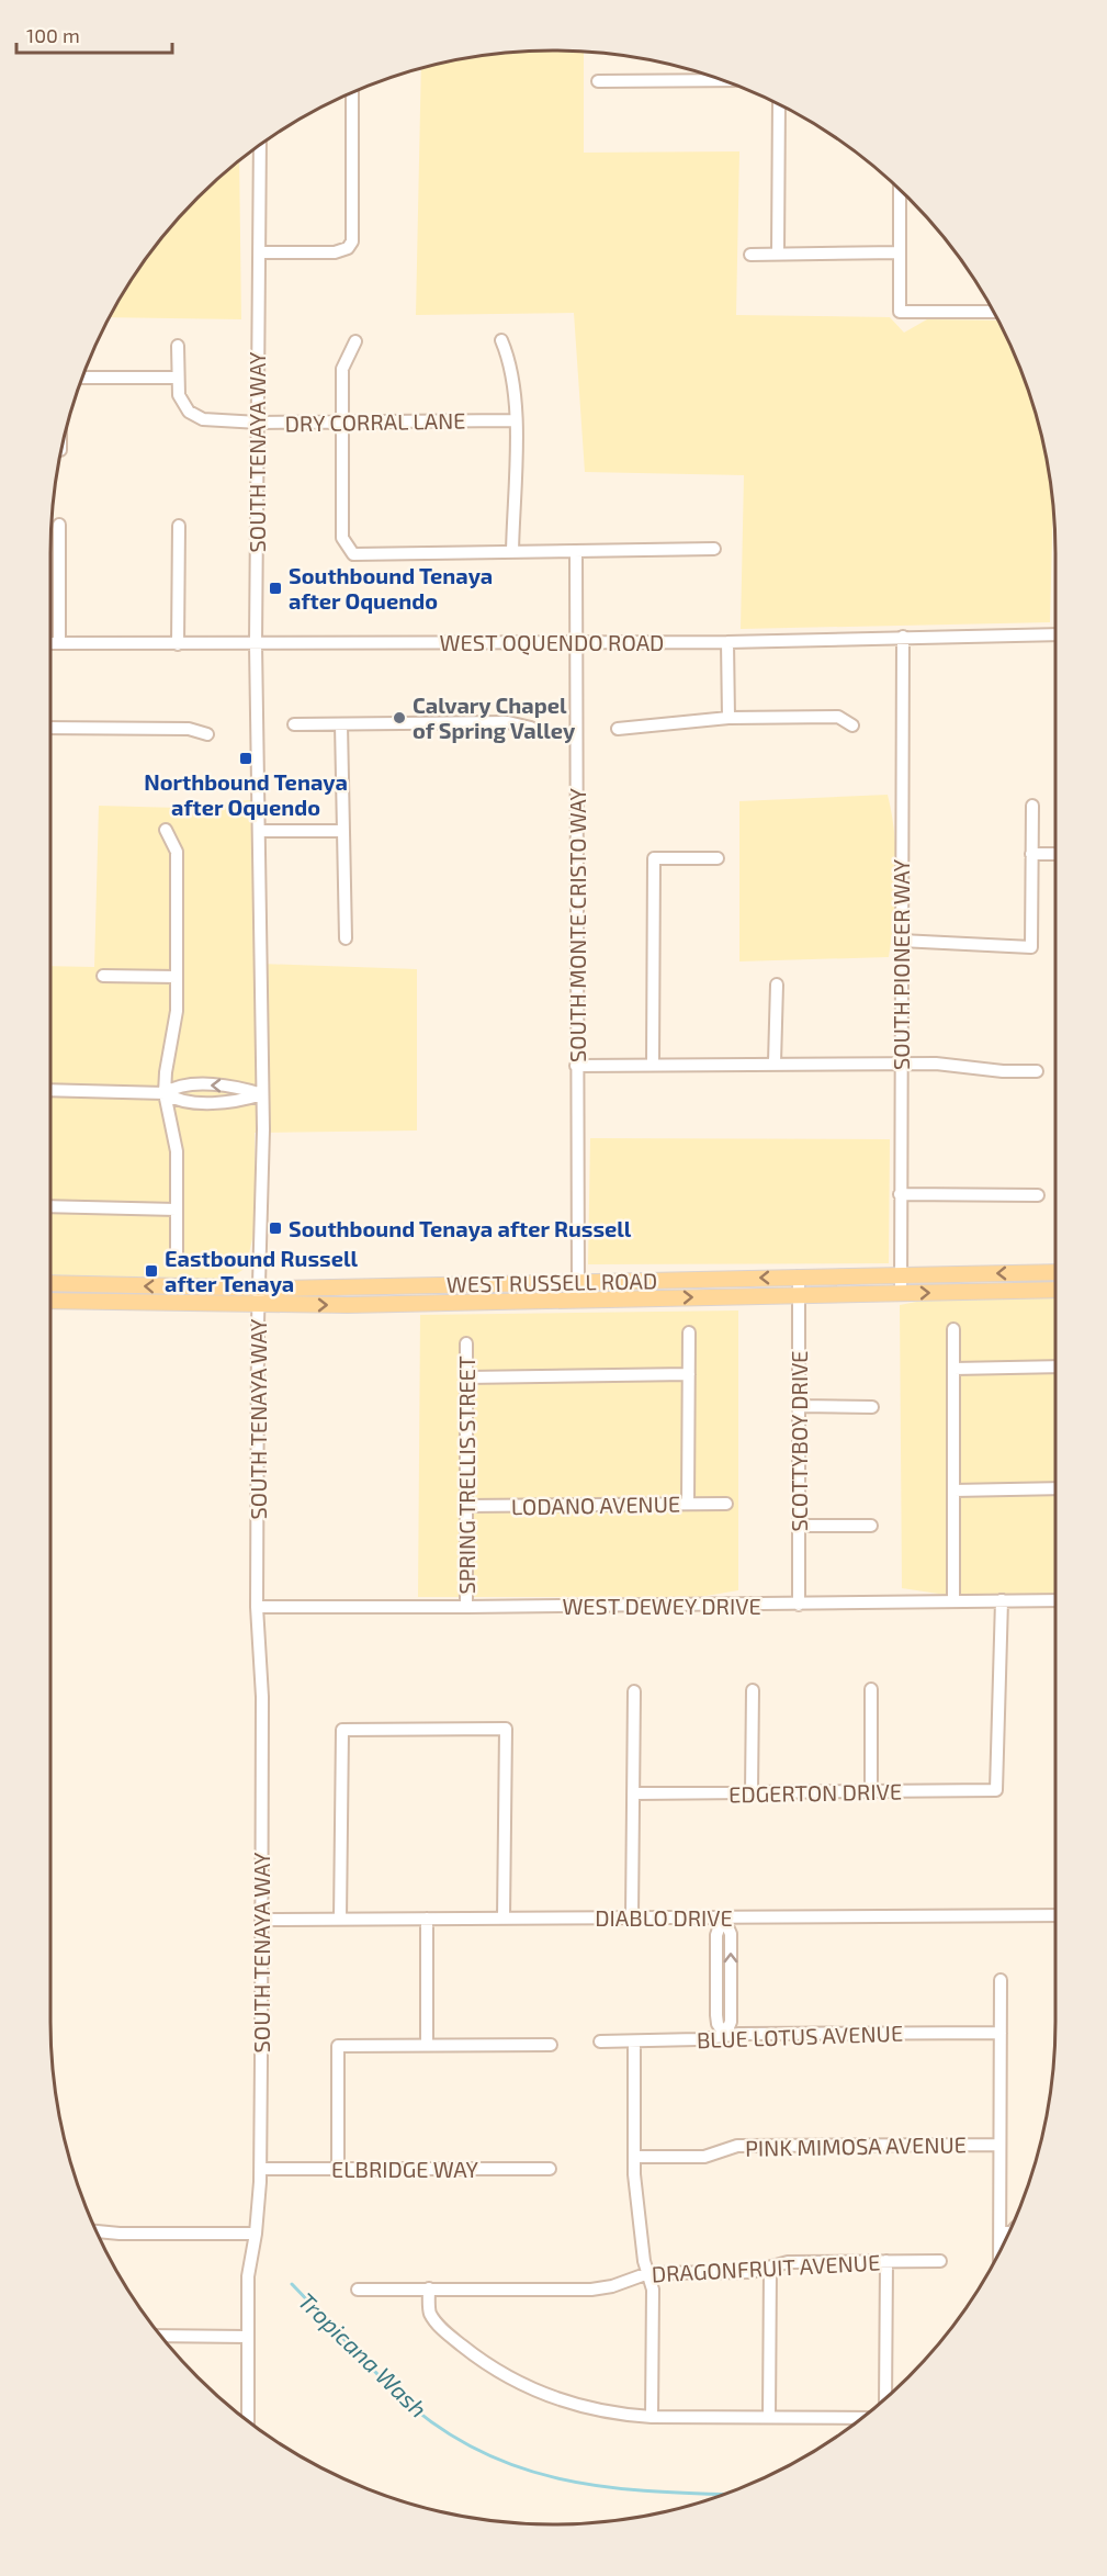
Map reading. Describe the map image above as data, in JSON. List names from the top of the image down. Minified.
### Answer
{"streets":{"main road":["WEST RUSSELL ROAD"],"street":["DRY CORRAL LANE","SOUTH TENAYA WAY","WEST OQUENDO ROAD","SOUTH MONTE CRISTO WAY","SOUTH PIONEER WAY","SCOTTYBOY DRIVE","SPRING TRELLIS STREET","LODANO AVENUE","WEST DEWEY DRIVE","EDGERTON DRIVE","DIABLO DRIVE","BLUE LOTUS AVENUE","PINK MIMOSA AVENUE","ELBRIDGE WAY","DRAGONFRUIT AVENUE"]},"crossings":[["DRY CORRAL LANE","SOUTH TENAYA WAY"],["SOUTH TENAYA WAY","WEST OQUENDO ROAD"],["SOUTH TENAYA WAY","WEST RUSSELL ROAD"],["SOUTH TENAYA WAY","WEST DEWEY DRIVE"],["SOUTH TENAYA WAY","DIABLO DRIVE"],["SOUTH TENAYA WAY","ELBRIDGE WAY"],["WEST OQUENDO ROAD","SOUTH MONTE CRISTO WAY"],["WEST OQUENDO ROAD","SOUTH PIONEER WAY"],["SOUTH MONTE CRISTO WAY","WEST RUSSELL ROAD"],["SOUTH PIONEER WAY","WEST RUSSELL ROAD"],["WEST RUSSELL ROAD","SCOTTYBOY DRIVE"],["SCOTTYBOY DRIVE","WEST DEWEY DRIVE"],["SPRING TRELLIS STREET","LODANO AVENUE"],["SPRING TRELLIS STREET","WEST DEWEY DRIVE"],["WEST DEWEY DRIVE","EDGERTON DRIVE"]],"water":["Tropicana Wash"],"places":{"transit":["Southbound Tenaya after Oquendo","Northbound Tenaya after Oquendo","Southbound Tenaya after Russell","Eastbound Russell after Tenaya"],"other":["Calvary Chapel of Spring Valley"]},"scale_bar":"100 m"}
